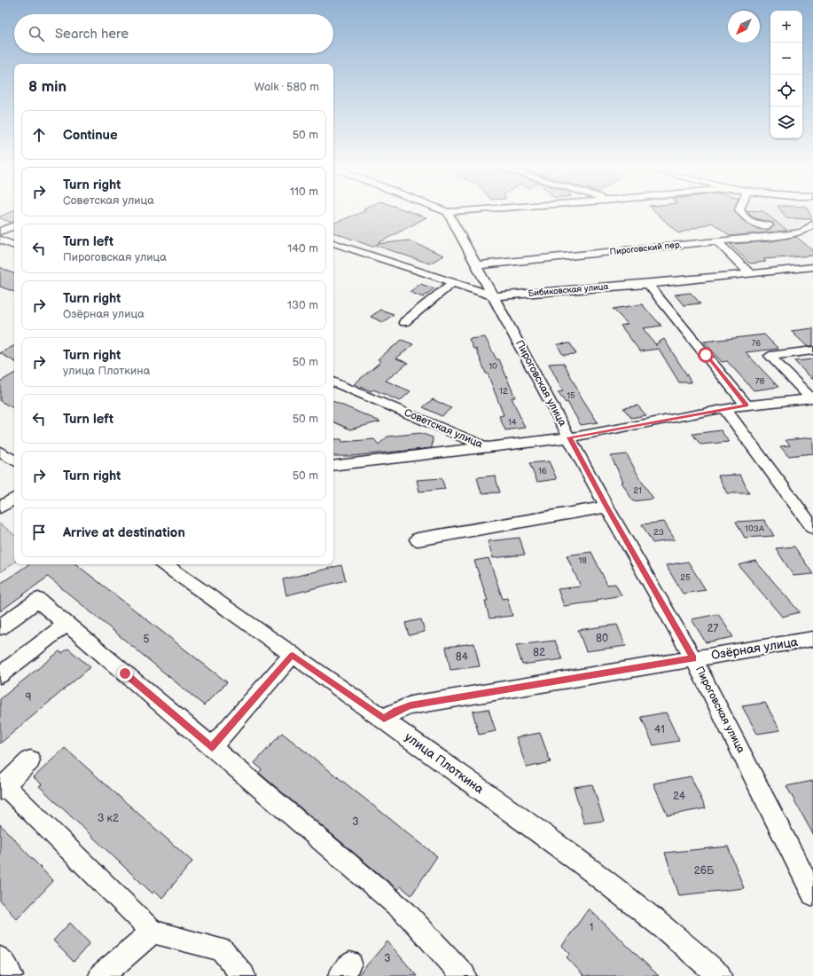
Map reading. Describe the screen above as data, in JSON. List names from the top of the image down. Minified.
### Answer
{"streets":{"street":["Пироговский пер.","Бибиковская улица","Пироговская улица","Советская улица","Озёрная улица","улица Плоткина"]},"crossings":[["Пироговский пер.","Пироговская улица"],["Бибиковская улица","Пироговская улица"],["Пироговская улица","Советская улица"],["Пироговская улица","Озёрная улица"],["Озёрная улица","улица Плоткина"]],"house_numbers":["76","10","78","12","15","14","16","21","103А","23","18","25","27","80","5","82","84","9","41","24","3 к2","3","26Б","1","3"],"north":"bottom left","page":{"map_buttons":["+","−"],"search":"Search here","heading":["8 min","Walk · 580 m"],"list":[["Continue","50 m"],["Turn right","Советская улица","110 m"],["Turn left","Пироговская улица","140 m"],["Turn right","Озёрная улица","130 m"],["Turn right","улица Плоткина","50 m"],["Turn left","50 m"],["Turn right","50 m"],"Arrive at destination"]}}
